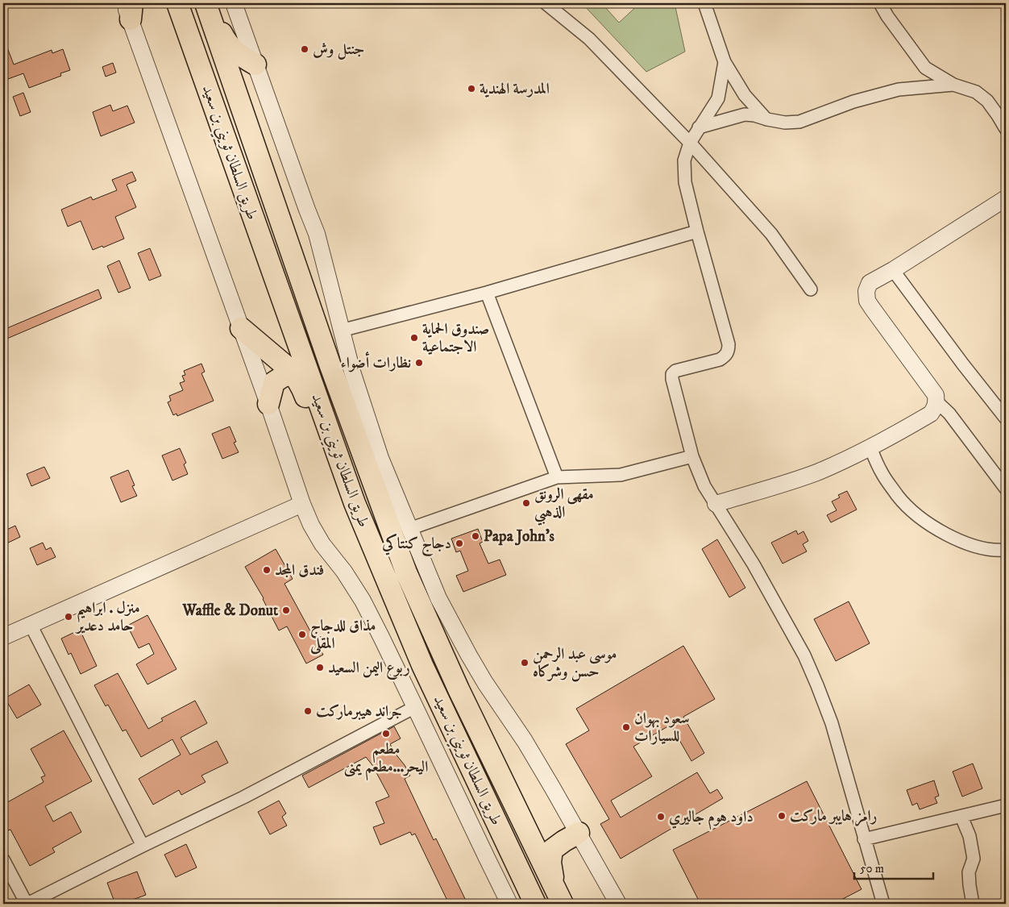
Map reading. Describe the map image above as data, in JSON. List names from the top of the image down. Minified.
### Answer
{"streets":{"highway":["طريق السلطان ثويني بن سعيد"]},"places":["جنتل وش","المدرسة الهندية","صندوق الحماية الاجتماعية","نظارات أضواء","مقهى الرونق الذهبي","Papa John's","دجاج كنتاكي","فندق المجد","Waffle & Donut","منزل . ابراهيم حامد دعدير","مذاق للدجاج المقلى","موسى عبد الرحمن حسن وشركاه","ربوع اليمن السعيد","جراند ه‍يبرماركت","سعود بهوان للسيارات","مطعم اليحر...مطعم يمنى","رامز هايبر ماركت","داود هوم جاليري"],"scale_bar":"50 m"}
